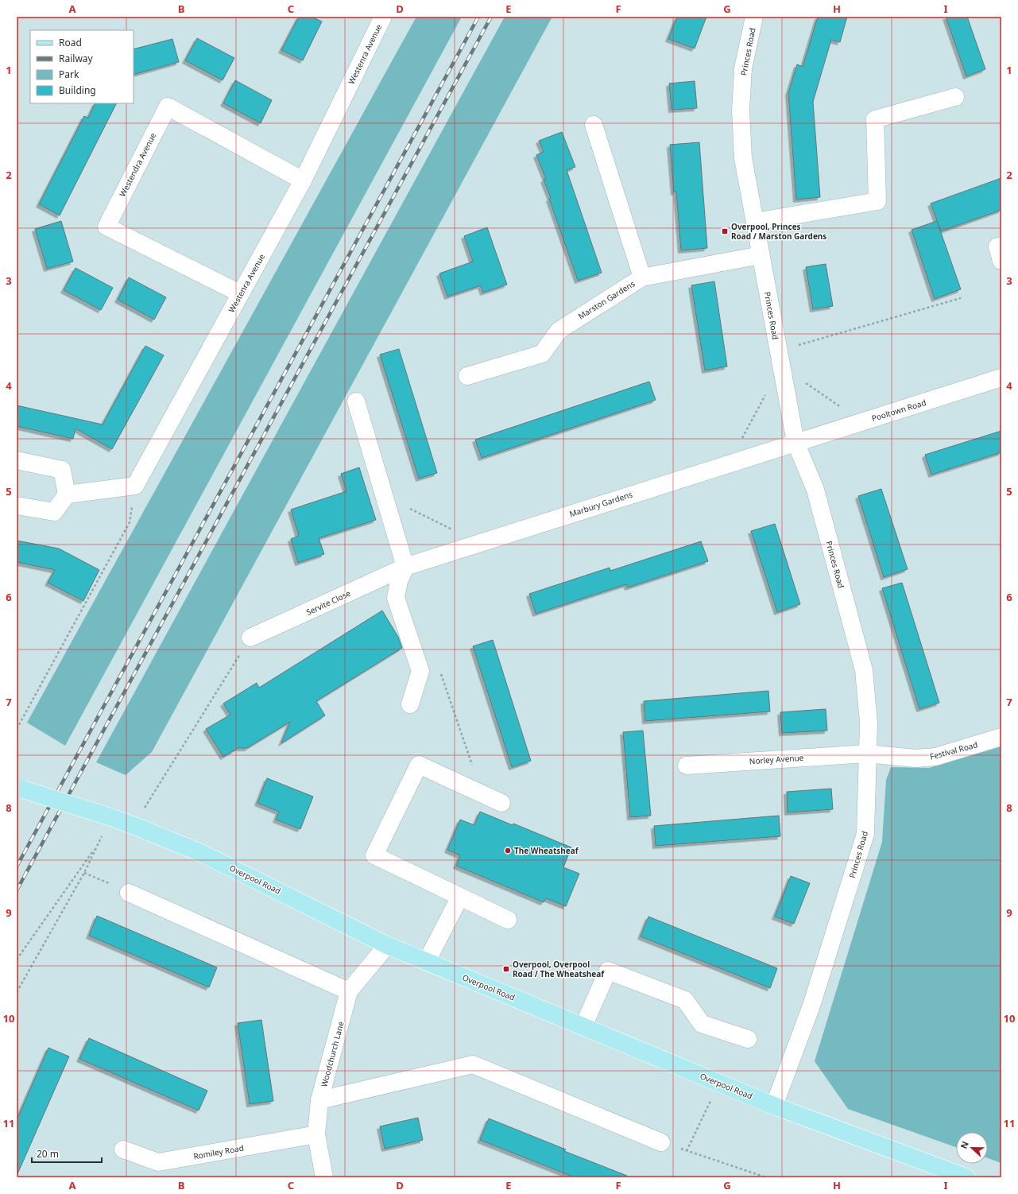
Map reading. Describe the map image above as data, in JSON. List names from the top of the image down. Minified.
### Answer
{"streets":{"main road":["Overpool Road"],"street":["Princes Road","Westenra Avenue","Westendra Avenue","Marston Gardens","Pooltown Road","Marbury Gardens","Servite Close","Festival Road","Norley Avenue","Woodchurch Lane","Romiley Road"]},"crossings":[["Princes Road","Marston Gardens"],["Princes Road","Pooltown Road"],["Princes Road","Marbury Gardens"],["Princes Road","Festival Road"],["Princes Road","Norley Avenue"],["Princes Road","Overpool Road"],["Westenra Avenue","Westendra Avenue"],["Pooltown Road","Marbury Gardens"],["Marbury Gardens","Servite Close"],["Festival Road","Norley Avenue"],["Overpool Road","Woodchurch Lane"],["Woodchurch Lane","Romiley Road"]],"places":{"transit":["Overpool, Princes Road / Marston Gardens","Overpool, Overpool Road / The Wheatsheaf"],"other":["The Wheatsheaf"]},"legend":["Road","Railway","Park","Building"],"scale_bar":"20 m","north":"left","grid":{"columns":["A","B","C","D","E","F","G","H","I"],"rows":["1","2","3","4","5","6","7","8","9","10","11"]}}
